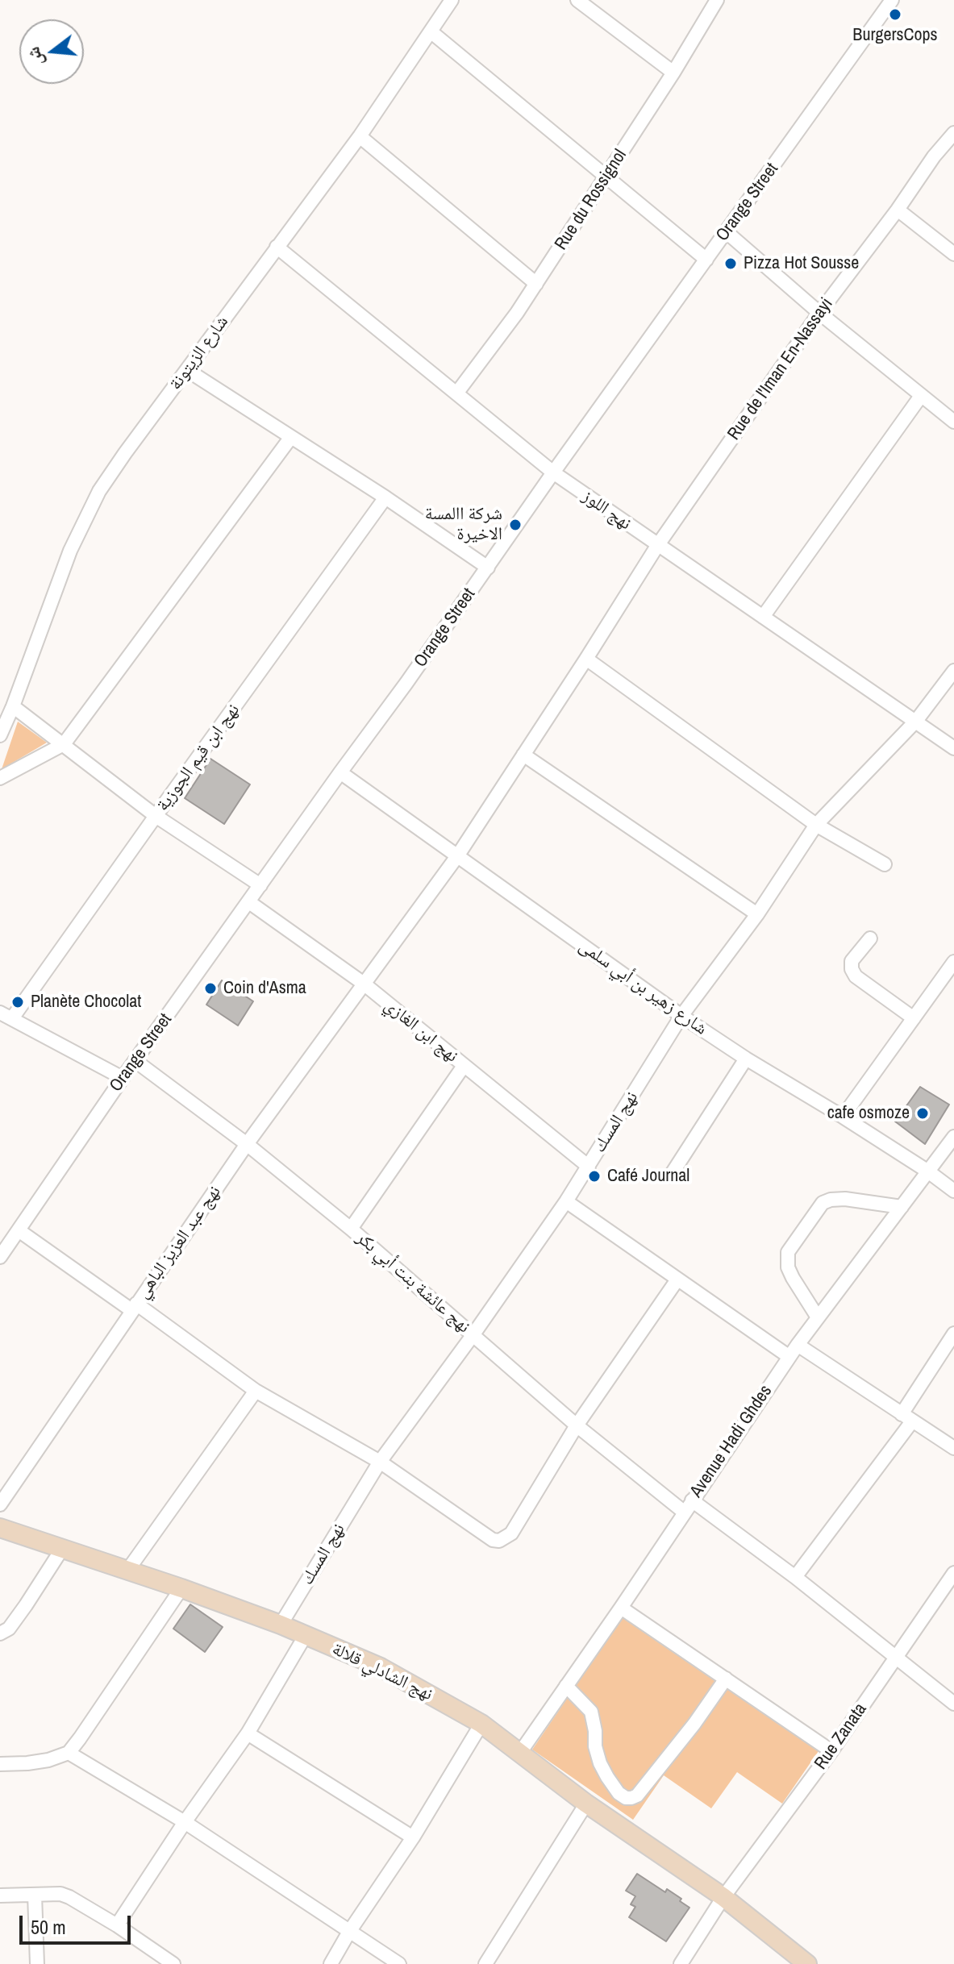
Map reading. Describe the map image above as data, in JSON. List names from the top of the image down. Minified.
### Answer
{"streets":{"street":["Rue du Rossignol","Orange Street","شارع الزيتونة","Rue de l'Iman En-Nassayi","نهج اللوز","نهج ابن قيم الجوزية","شارع زهير بن أبي سلمى","نهج ابن الغازي","نهج المسك","نهج عبد العزيز الباهي","نهج عائشة بنت أبي بكر","Avenue Hadi Ghdes","نهج الشادلي قلالة","Rue Zanata"]},"crossings":[["Rue du Rossignol","نهج اللوز"],["Orange Street","نهج اللوز"],["Orange Street","شارع زهير بن أبي سلمى"],["Orange Street","نهج ابن الغازي"],["Orange Street","نهج عائشة بنت أبي بكر"],["شارع الزيتونة","نهج اللوز"],["Rue de l'Iman En-Nassayi","نهج اللوز"],["Rue de l'Iman En-Nassayi","نهج عبد العزيز الباهي"],["نهج اللوز","نهج المسك"],["شارع زهير بن أبي سلمى","نهج المسك"],["شارع زهير بن أبي سلمى","نهج عبد العزيز الباهي"],["شارع زهير بن أبي سلمى","Avenue Hadi Ghdes"],["نهج ابن الغازي","نهج المسك"],["نهج ابن الغازي","نهج عبد العزيز الباهي"],["نهج المسك","نهج عائشة بنت أبي بكر"],["نهج المسك","نهج الشادلي قلالة"],["نهج عبد العزيز الباهي","نهج عائشة بنت أبي بكر"],["نهج عائشة بنت أبي بكر","Avenue Hadi Ghdes"],["Avenue Hadi Ghdes","نهج الشادلي قلالة"],["نهج الشادلي قلالة","Rue Zanata"]],"places":["BurgersCops","Pizza Hot Sousse","شركة االمسة الاخيرة","Coin d'Asma","Planète Chocolat","cafe osmoze","Café Journal"],"scale_bar":"50 m","north":"left"}
